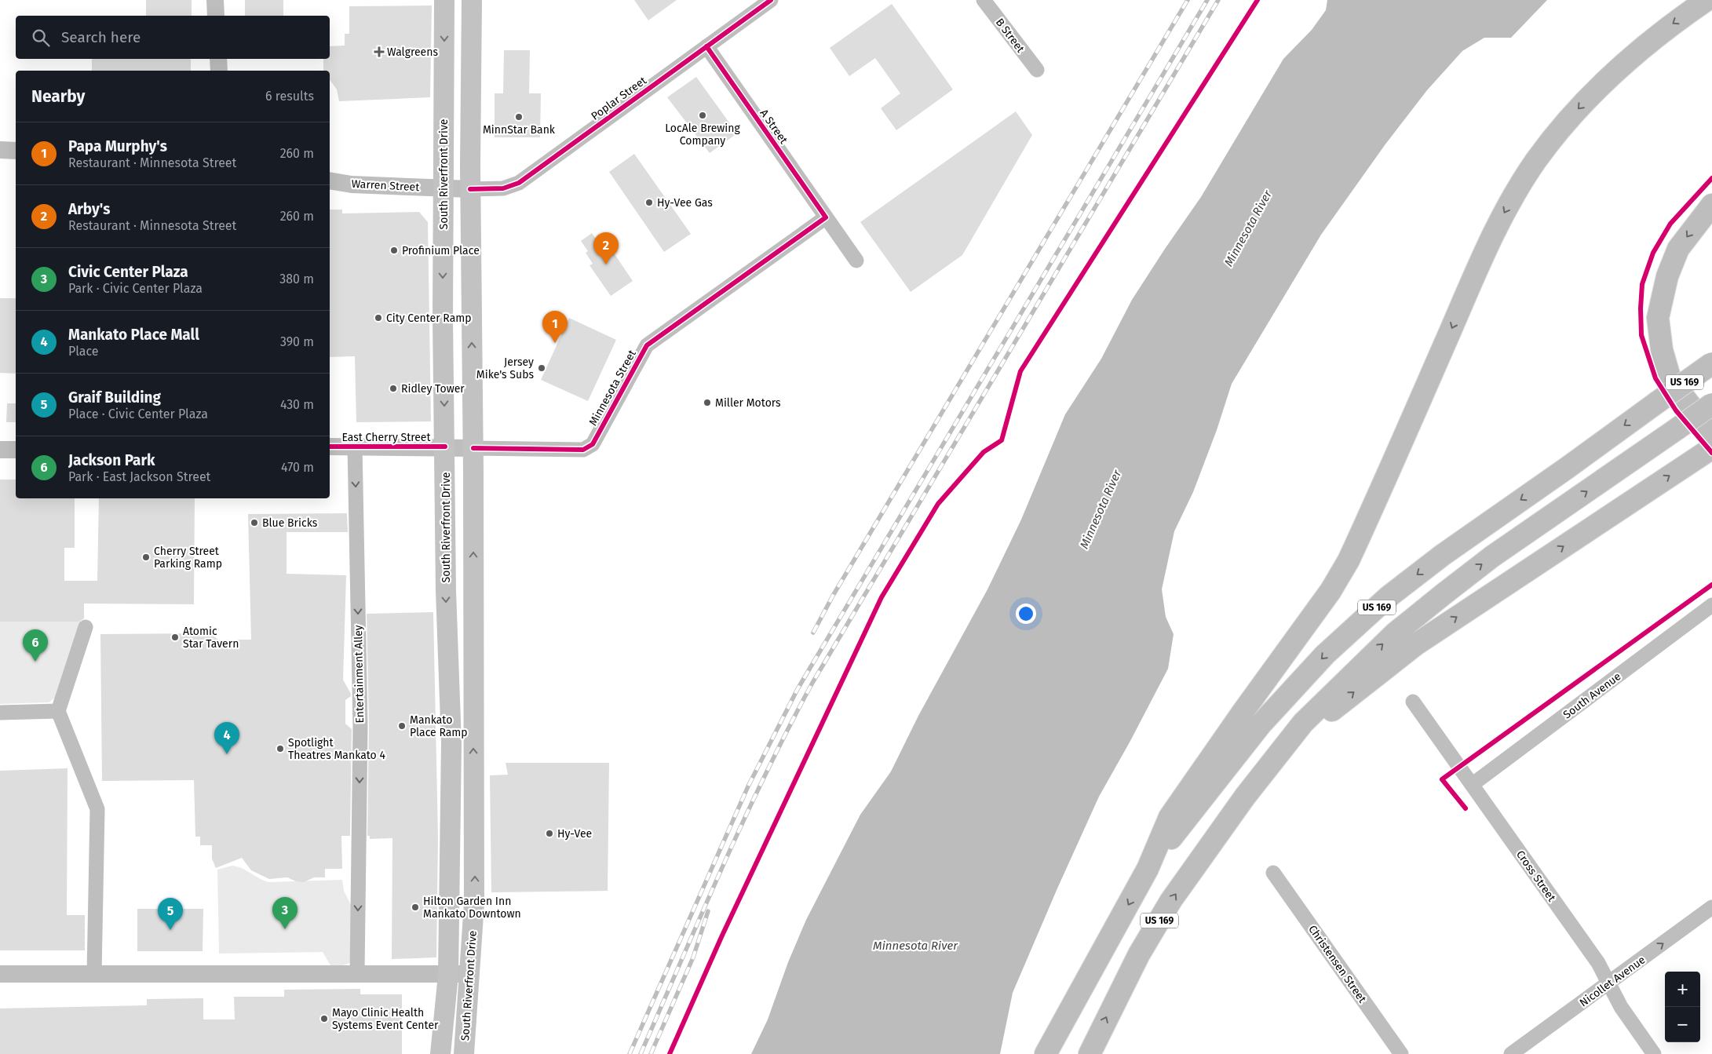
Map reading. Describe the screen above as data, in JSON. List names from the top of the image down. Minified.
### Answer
{"streets":{"highway":["US 169"],"main road":["South Riverfront Drive"],"street":["B Street","Poplar Street","A Street","Warren Street","Minnesota Street","East Cherry Street","Entertainment Alley","South Avenue","Cross Street","Christensen Street","Nicollet Avenue"]},"crossings":[["Poplar Street","A Street"],["Poplar Street","South Riverfront Drive"],["Poplar Street","Warren Street"],["A Street","Minnesota Street"],["South Riverfront Drive","Warren Street"],["South Riverfront Drive","Minnesota Street"],["South Riverfront Drive","East Cherry Street"],["Minnesota Street","East Cherry Street"],["East Cherry Street","Entertainment Alley"],["South Avenue","Cross Street"],["Cross Street","Nicollet Avenue"]],"one_way":["Entertainment Alley","Nicollet Avenue"],"water":["Minnesota River"],"places":{"health":["Walgreens"],"other":["LocAle Brewing Company","MinnStar Bank","Hy-Vee Gas","Profinium Place","City Center Ramp","Jersey Mike's Subs","Ridley Tower","Miller Motors","Blue Bricks","Cherry Street Parking Ramp","Atomic Star Tavern","Mankato Place Ramp","Spotlight Theatres Mankato 4","Hy-Vee","Hilton Garden Inn Mankato Downtown","Mayo Clinic Health Systems Event Center"]},"page":{"search":"Search here","heading":["Nearby","6 results"],"list":[{"mark":"1","name":"Papa Murphy's","note":"Restaurant · Minnesota Street","value":"260 m"},{"mark":"2","name":"Arby's","note":"Restaurant · Minnesota Street","value":"260 m"},{"mark":"3","name":"Civic Center Plaza","note":"Park · Civic Center Plaza","value":"380 m"},{"mark":"4","name":"Mankato Place Mall","note":"Place","value":"390 m"},{"mark":"5","name":"Graif Building","note":"Place · Civic Center Plaza","value":"430 m"},{"mark":"6","name":"Jackson Park","note":"Park · East Jackson Street","value":"470 m"}],"pins":["2","1","6","4","3","5"],"map_buttons":["+","−"]}}
